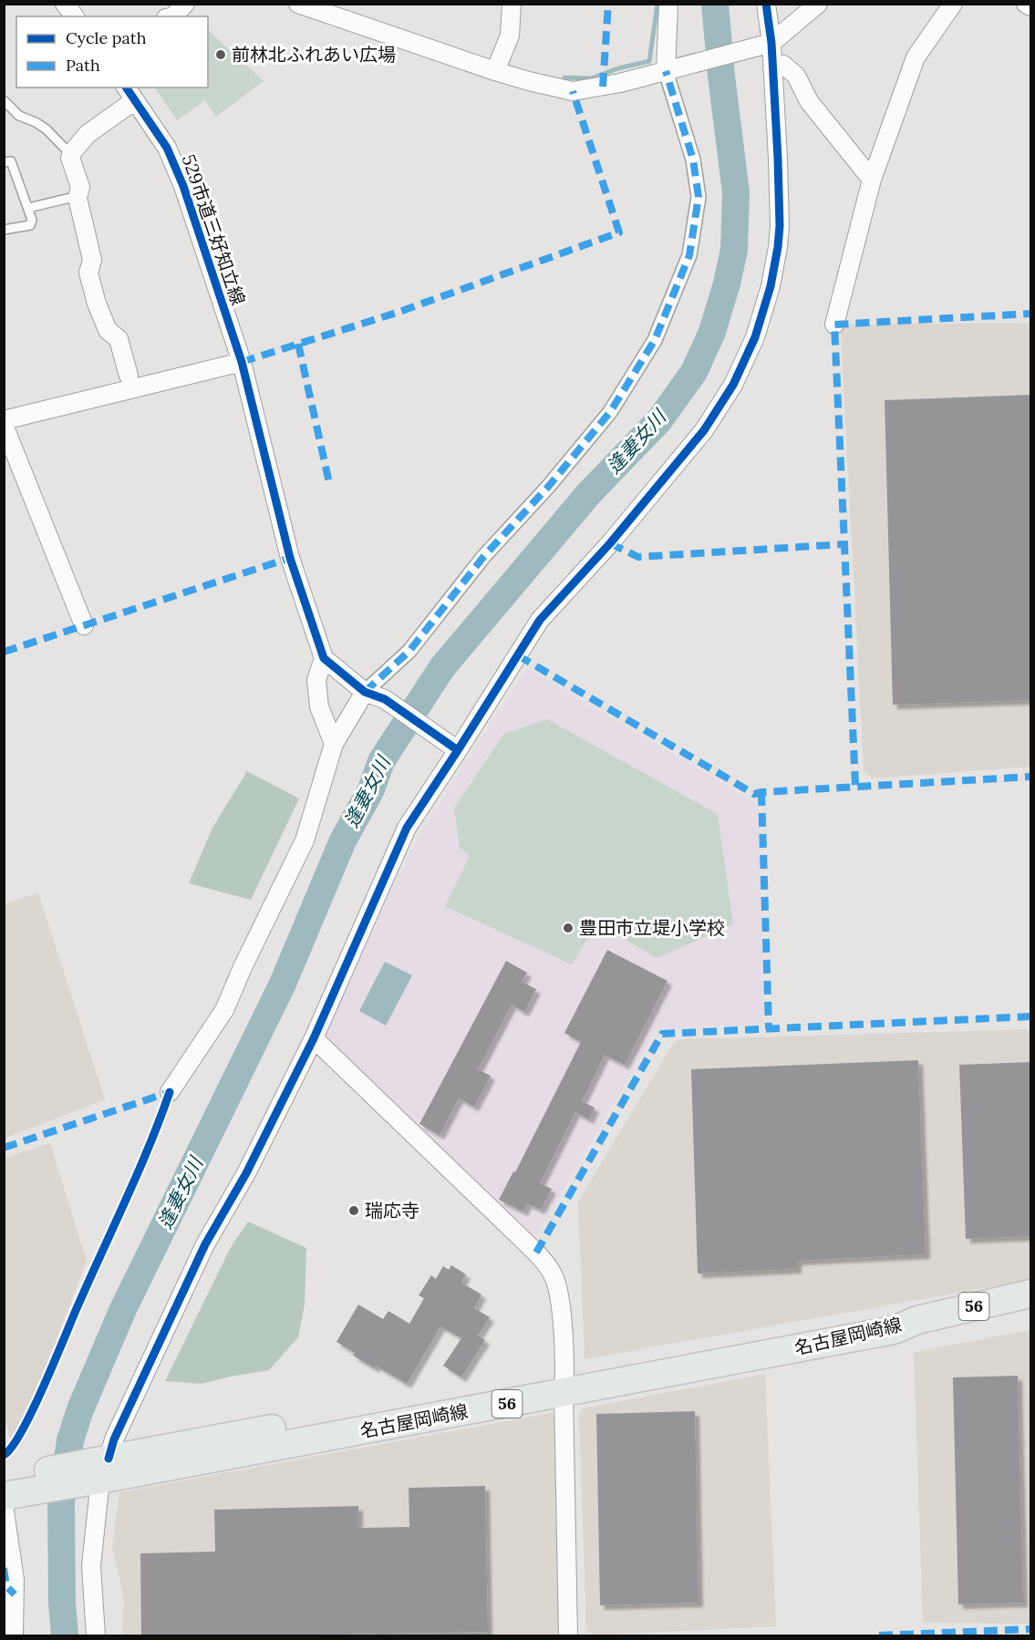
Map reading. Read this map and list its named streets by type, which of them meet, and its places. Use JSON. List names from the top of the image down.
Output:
{
  "streets": {
    "main road": ["56", "名古屋岡崎線"],
    "street": ["529市道三好知立線"]
  },
  "water": ["逢妻女川"],
  "places": ["前林北ふれあい広場", "豊田市立堤小学校", "瑞応寺"],
  "legend": ["Cycle path", "Path"]
}
